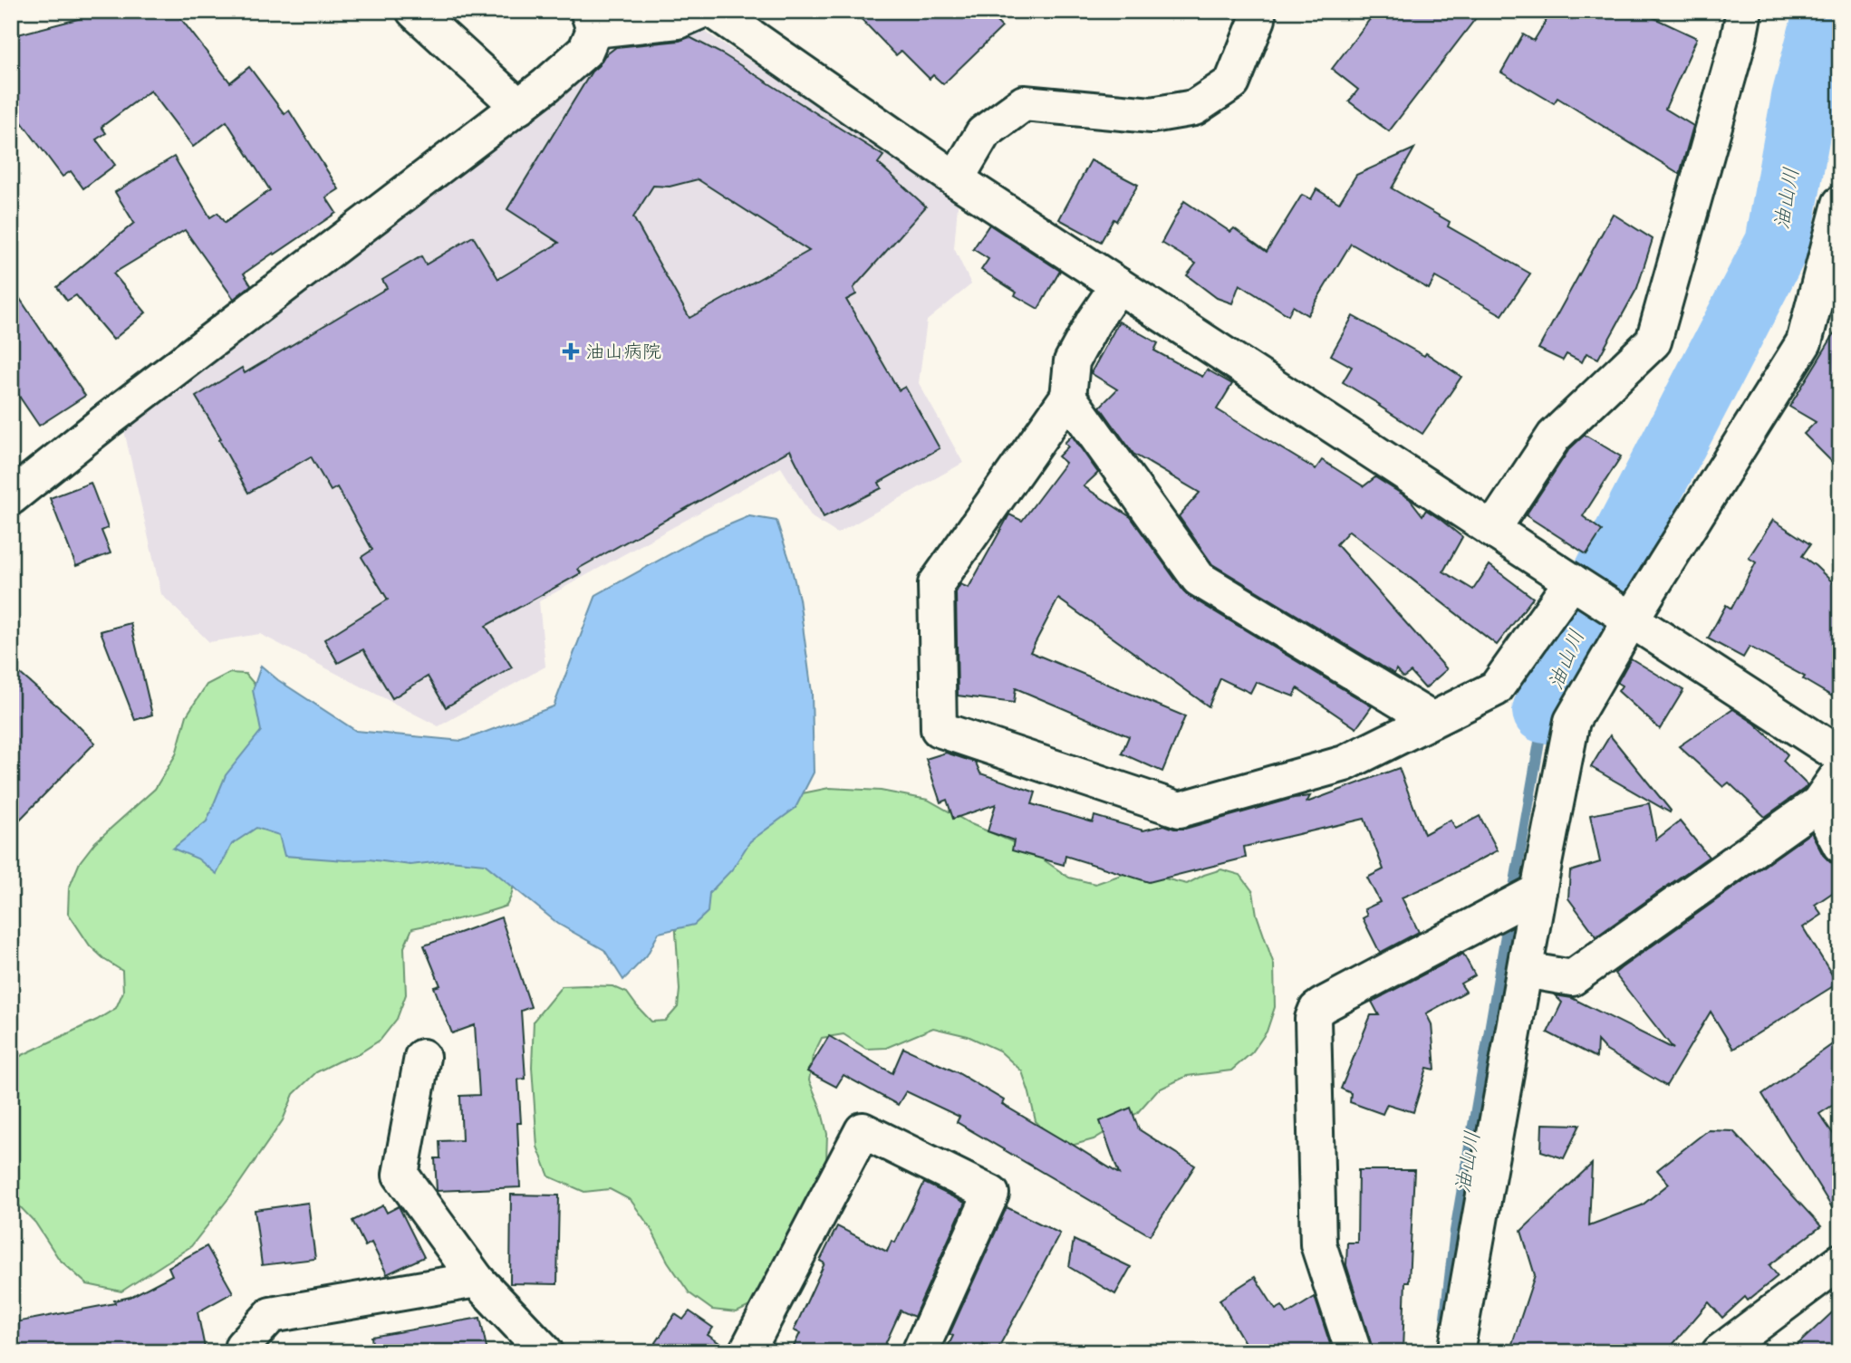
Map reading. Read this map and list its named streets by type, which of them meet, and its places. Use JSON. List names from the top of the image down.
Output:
{
  "water": ["油山川"],
  "places": {
    "health": ["油山病院"]
  }
}
